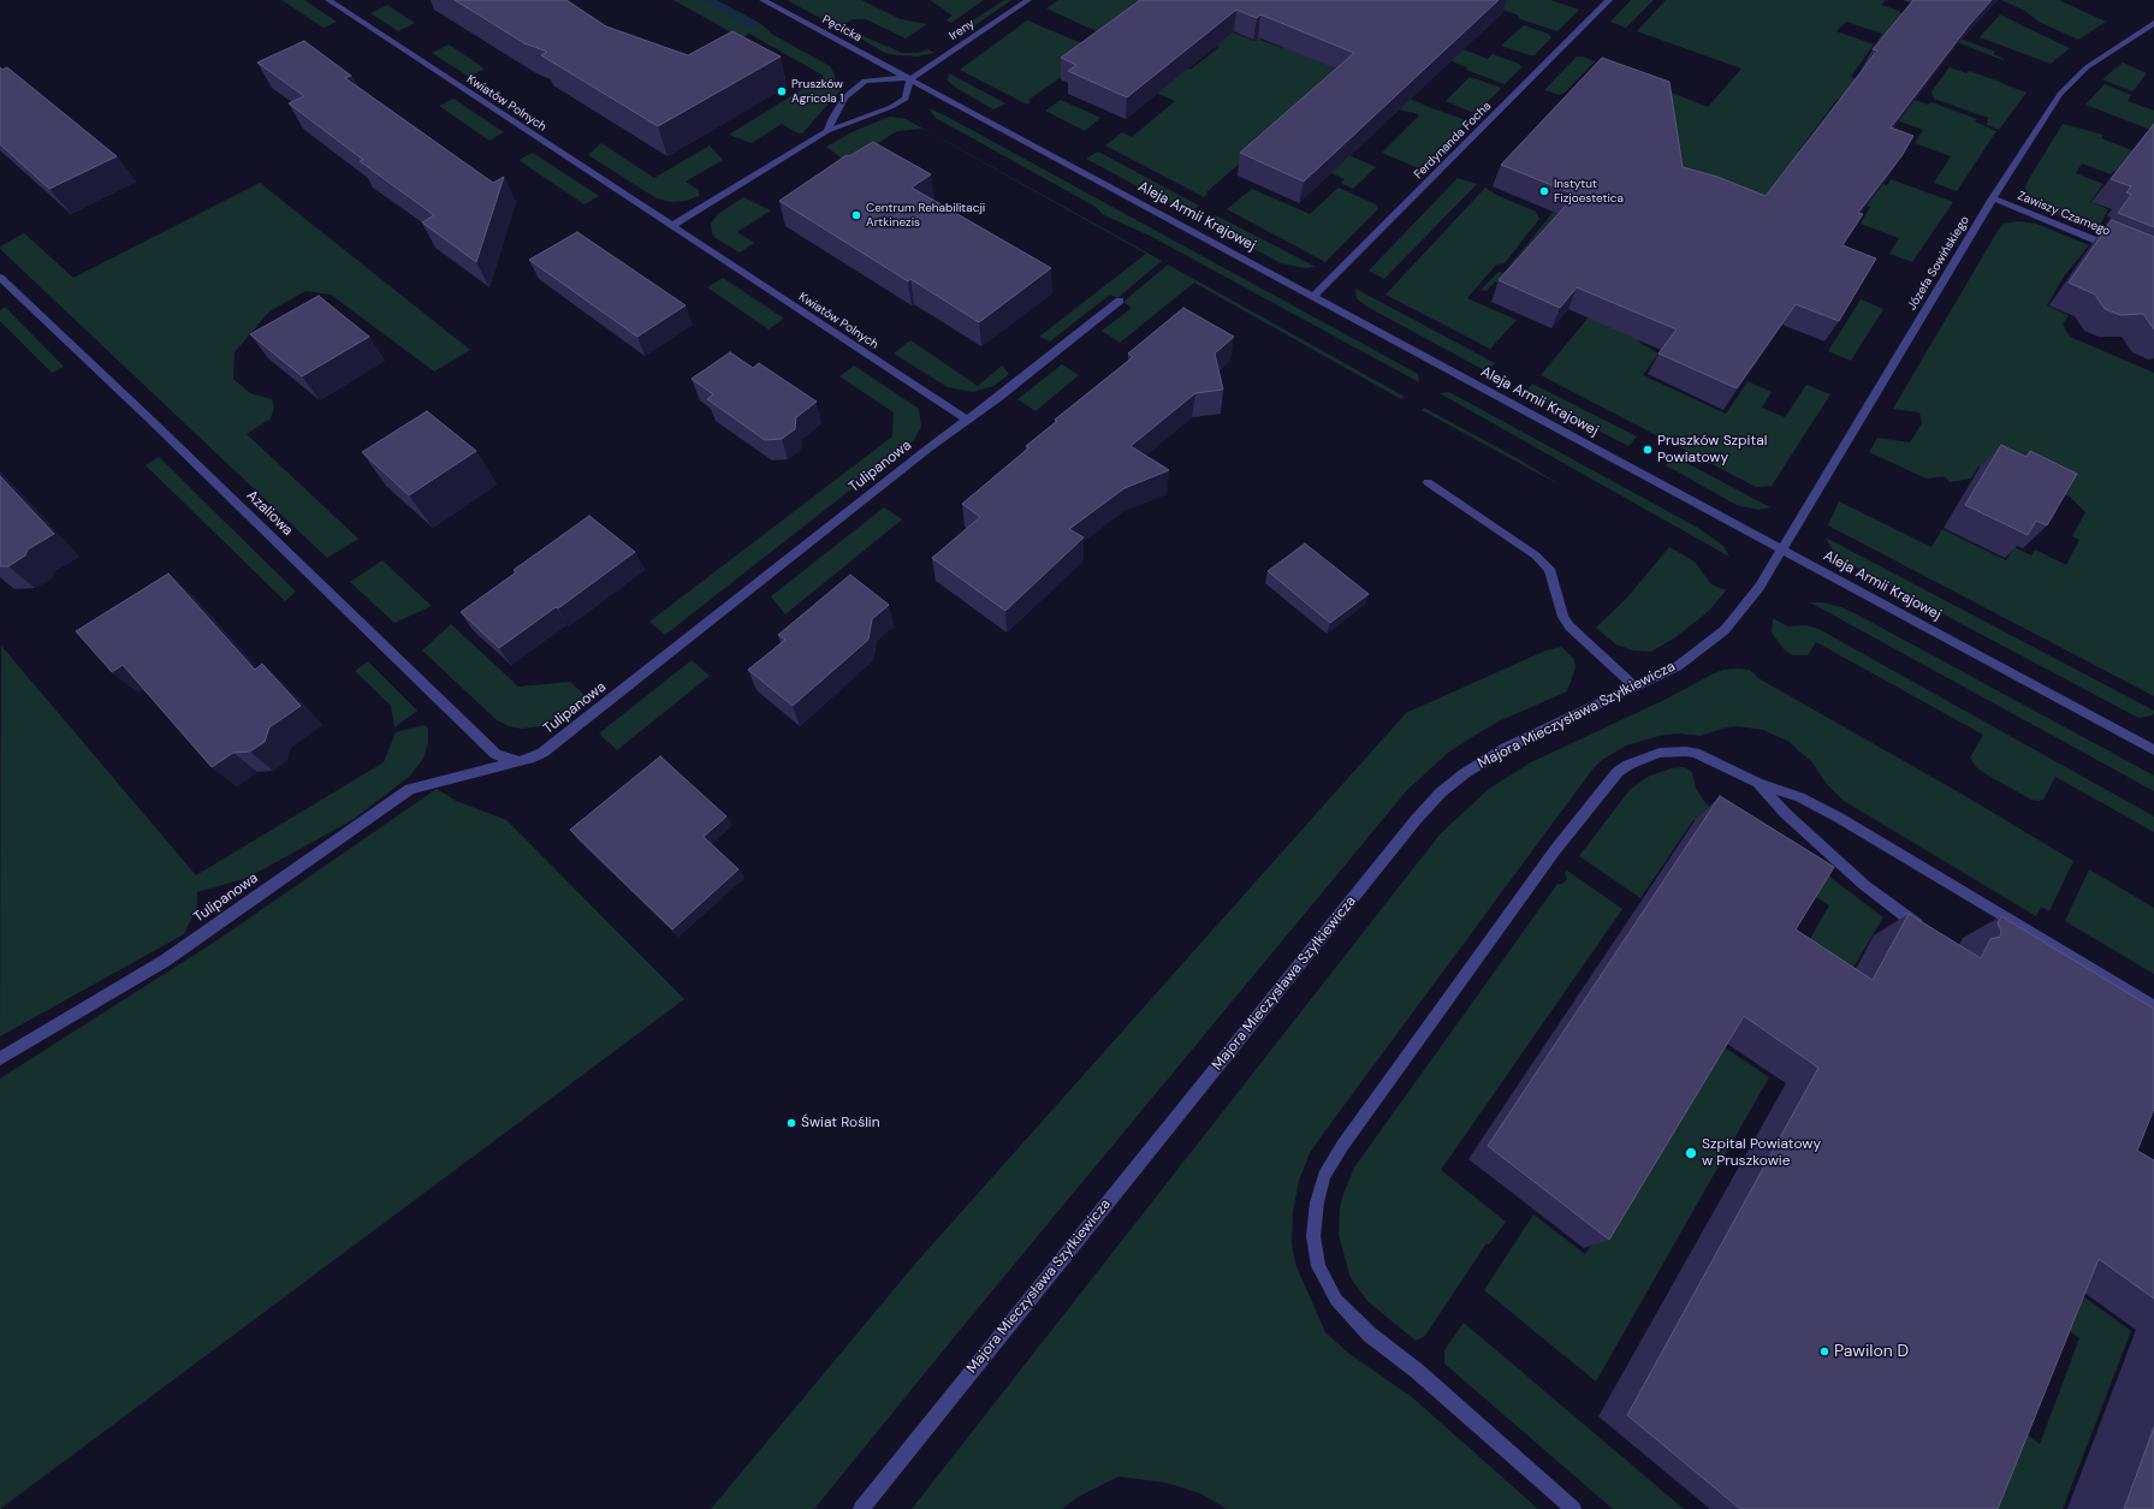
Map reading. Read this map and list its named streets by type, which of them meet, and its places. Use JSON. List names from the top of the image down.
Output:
{
  "streets": {
    "street": [
      "Pęcicka",
      "Ireny",
      "Kwiatów Polnych",
      "Ferdynanda Focha",
      "Zawiszy Czarnego",
      "Aleja Armii Krajowej",
      "Józefa Sowińskiego",
      "Tulipanowa",
      "Azaliowa",
      "Majora Mieczysława Szyłkiewicza"
    ]
  },
  "crossings": [
    ["Pęcicka", "Ireny"],
    ["Pęcicka", "Aleja Armii Krajowej"],
    ["Ireny", "Aleja Armii Krajowej"],
    ["Kwiatów Polnych", "Tulipanowa"],
    ["Ferdynanda Focha", "Aleja Armii Krajowej"],
    ["Zawiszy Czarnego", "Józefa Sowińskiego"],
    ["Aleja Armii Krajowej", "Józefa Sowińskiego"],
    ["Aleja Armii Krajowej", "Majora Mieczysława Szyłkiewicza"],
    ["Józefa Sowińskiego", "Majora Mieczysława Szyłkiewicza"],
    ["Tulipanowa", "Azaliowa"]
  ],
  "places": [
    "Pruszków Agricola 1",
    "Instytut Fizjoestetica",
    "Centrum Rehabilitacji Artkinezis",
    "Pruszków Szpital Powiatowy",
    "Świat Roślin",
    "Szpital Powiatowy w Pruszkowie",
    "Pawilon D"
  ]
}
